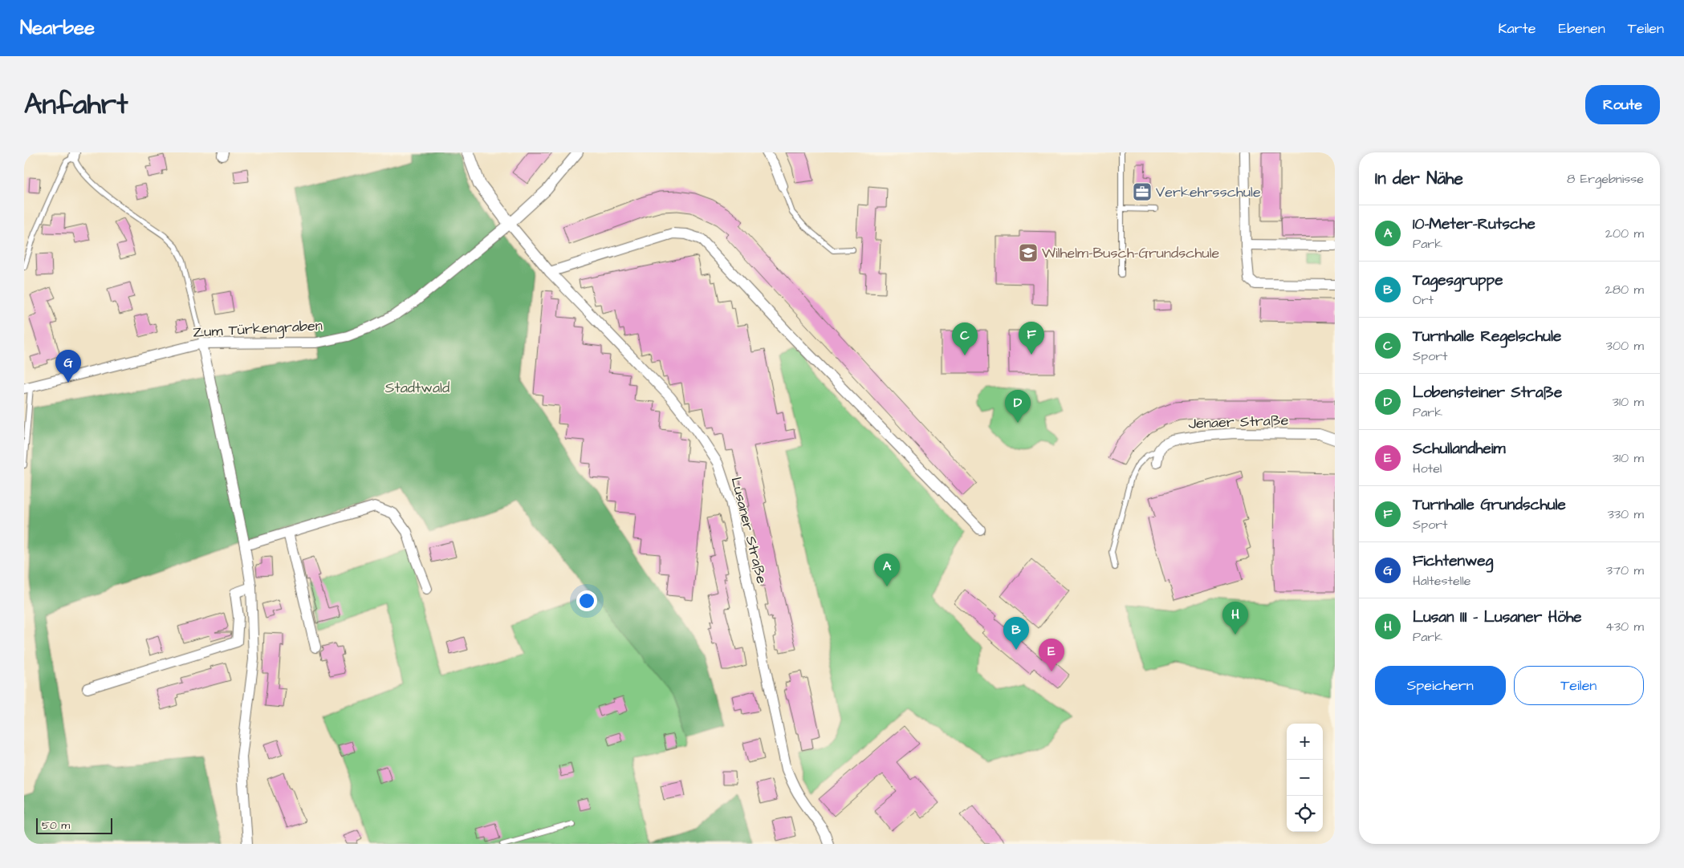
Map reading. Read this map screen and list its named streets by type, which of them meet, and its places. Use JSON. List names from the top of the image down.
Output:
{
  "streets": {
    "street": ["Zum Türkengraben", "Jenaer Straße", "Lusaner Straße"]
  },
  "crossings": [
    ["Zum Türkengraben", "Lusaner Straße"]
  ],
  "parks": ["Stadtwald"],
  "places": {
    "office": ["Verkehrsschule"],
    "school or university": ["Wilhelm-Busch-Grundschule"]
  },
  "scale_bar": "50 m",
  "page": {
    "header": "Nearbee",
    "nav": ["Karte", "Ebenen", "Teilen"],
    "title": "Anfahrt",
    "buttons": [
      "Route",
      ["Speichern", "Teilen"]
    ],
    "heading": ["In der Nähe", "8 Ergebnisse"],
    "list": [
      {
        "mark": "A",
        "name": "10-Meter-Rutsche",
        "note": "Park",
        "value": "200 m"
      },
      {
        "mark": "B",
        "name": "Tagesgruppe",
        "note": "Ort",
        "value": "280 m"
      },
      {
        "mark": "C",
        "name": "Turnhalle Regelschule",
        "note": "Sport",
        "value": "300 m"
      },
      {
        "mark": "D",
        "name": "Lobensteiner Straße",
        "note": "Park",
        "value": "310 m"
      },
      {
        "mark": "E",
        "name": "Schullandheim",
        "note": "Hotel",
        "value": "310 m"
      },
      {
        "mark": "F",
        "name": "Turnhalle Grundschule",
        "note": "Sport",
        "value": "330 m"
      },
      {
        "mark": "G",
        "name": "Fichtenweg",
        "note": "Haltestelle",
        "value": "370 m"
      },
      {
        "mark": "H",
        "name": "Lusan III - Lusaner Höhe",
        "note": "Park",
        "value": "430 m"
      }
    ],
    "pins": [
      "F",
      "C",
      "G",
      "D",
      "A",
      "H",
      "B",
      "E"
    ],
    "map_buttons": ["+", "−"],
    "scale": "50 m"
  }
}
